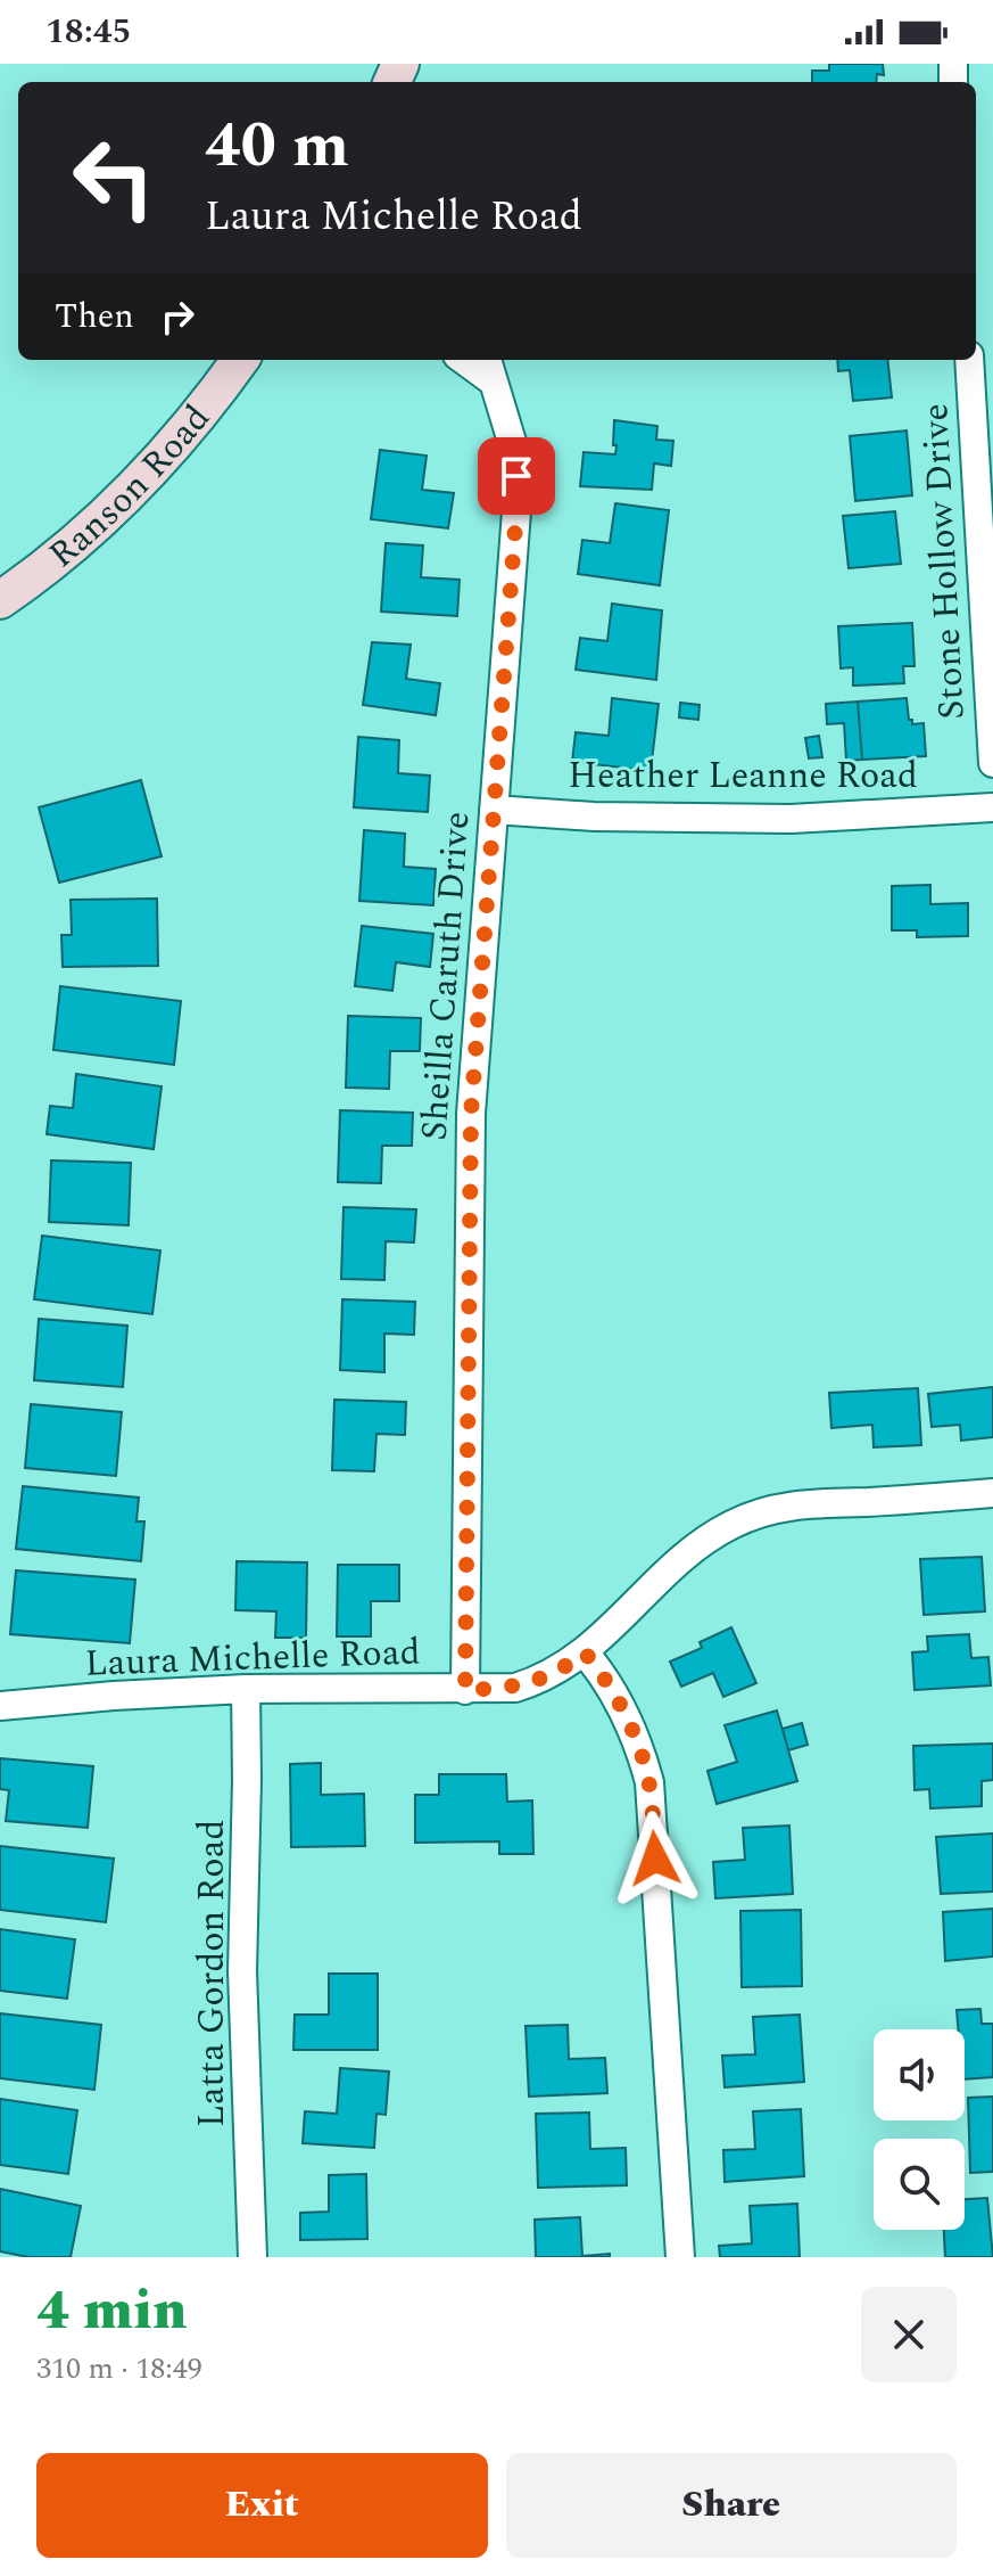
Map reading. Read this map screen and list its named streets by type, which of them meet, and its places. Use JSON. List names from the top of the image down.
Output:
{
  "streets": {
    "street": [
      "Ranson Road",
      "Stone Hollow Drive",
      "Heather Leanne Road",
      "Sheilla Caruth Drive",
      "Laura Michelle Road",
      "Latta Gordon Road"
    ]
  },
  "crossings": [
    ["Heather Leanne Road", "Sheilla Caruth Drive"],
    ["Sheilla Caruth Drive", "Laura Michelle Road"],
    ["Laura Michelle Road", "Latta Gordon Road"]
  ],
  "page": {
    "status": "18:45",
    "turn": ["40 m", "Laura Michelle Road"],
    "then": "Then",
    "heading": ["4 min", "310 m · 18:49"],
    "buttons": ["Exit", "Share"]
  }
}
